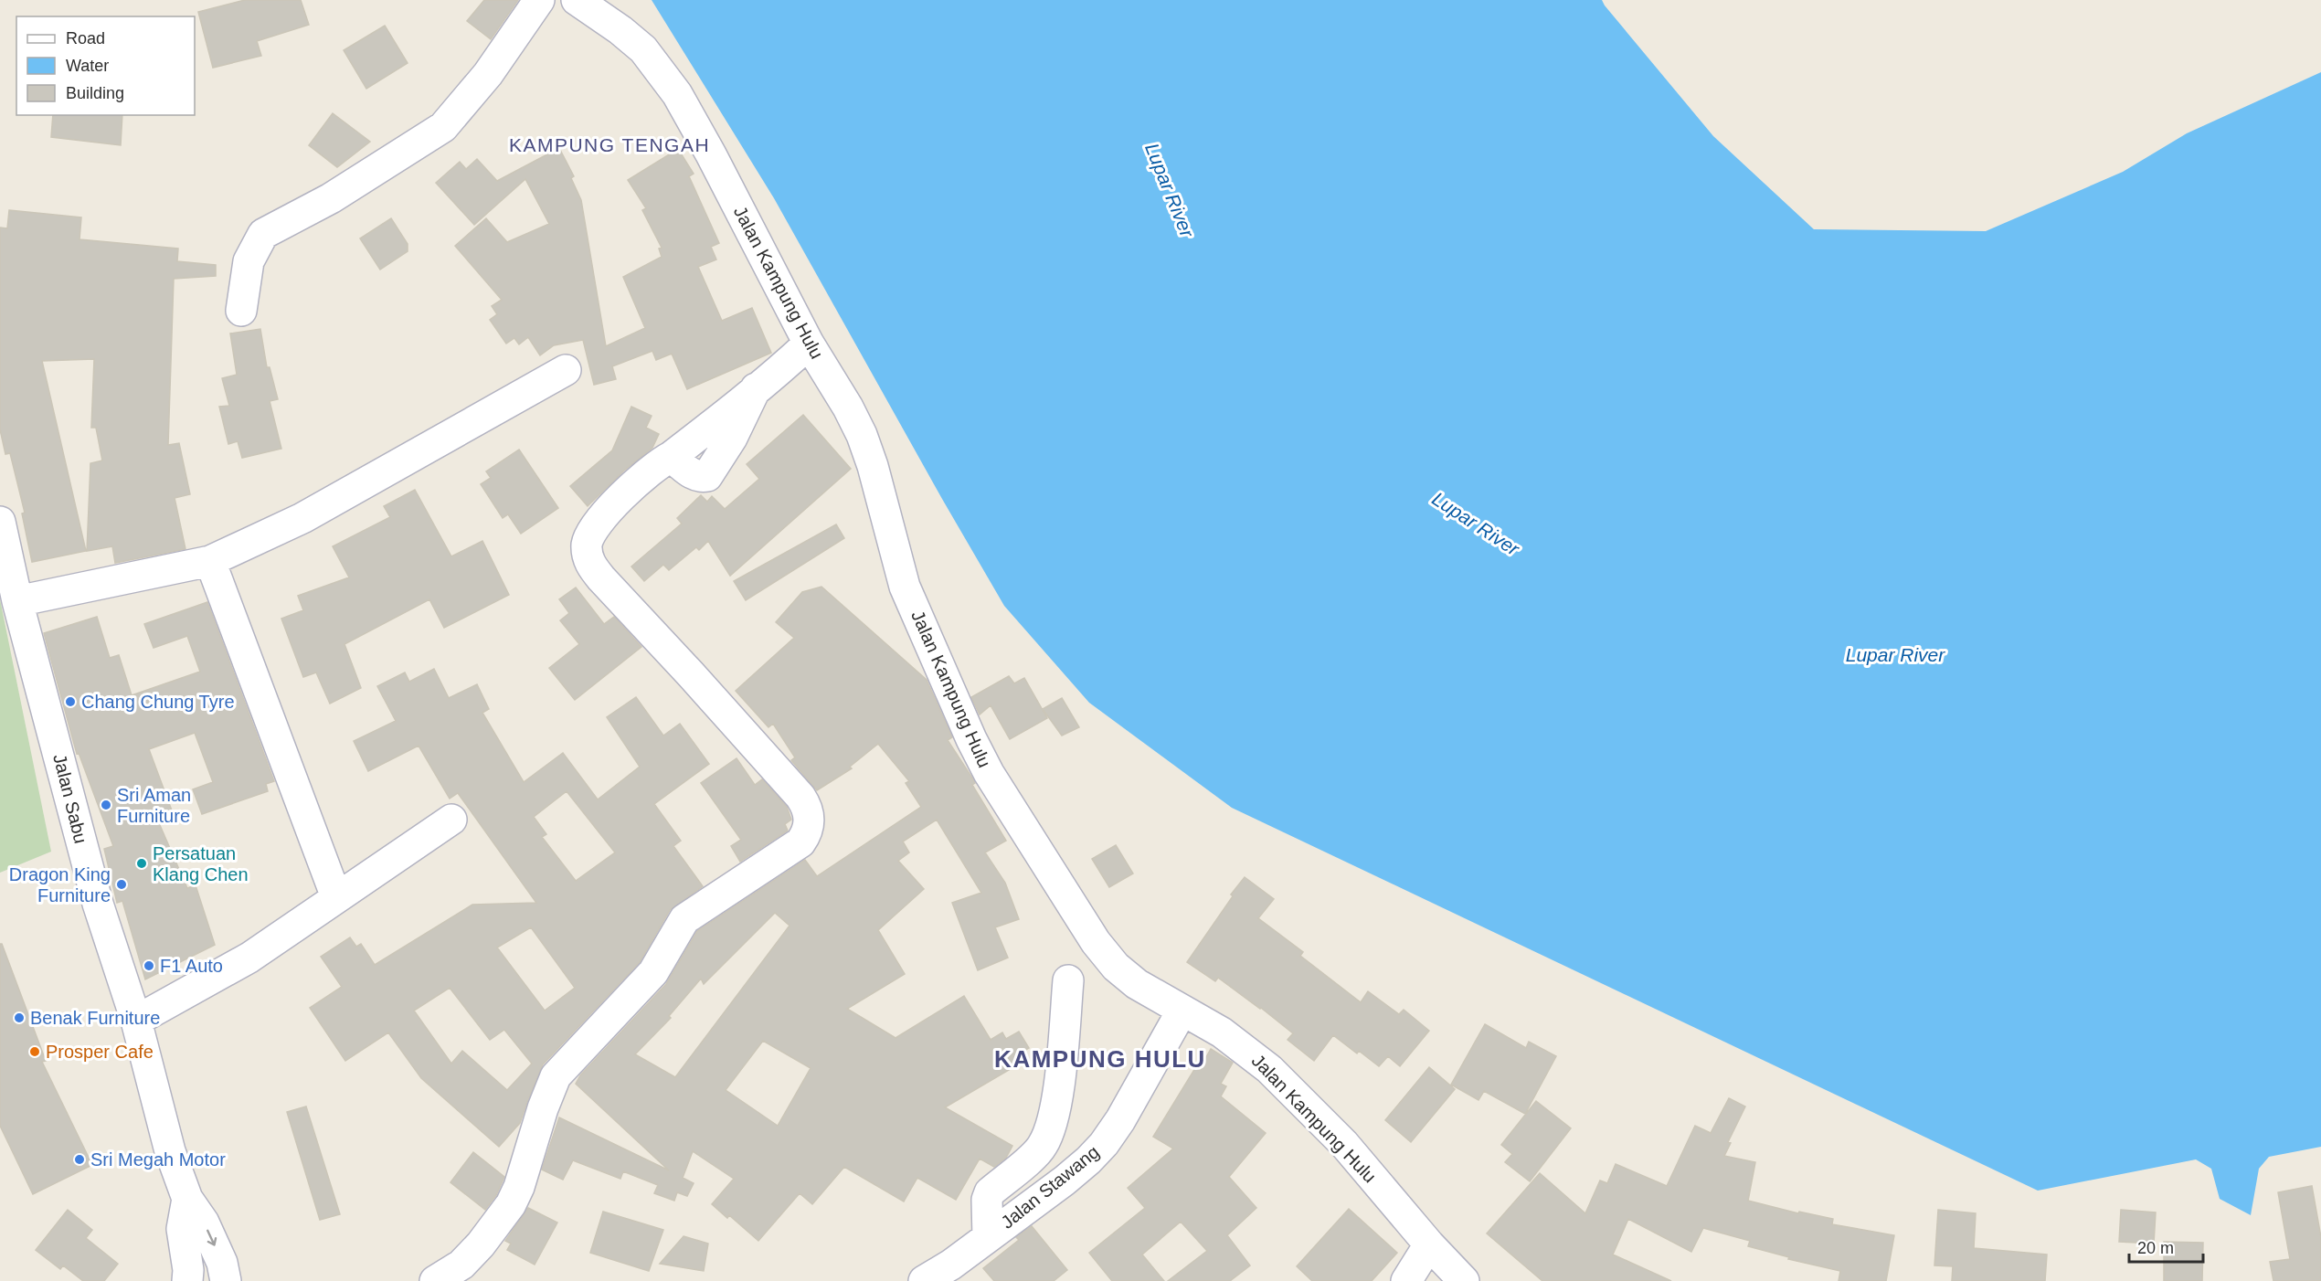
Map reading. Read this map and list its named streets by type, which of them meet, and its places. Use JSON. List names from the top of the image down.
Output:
{
  "streets": {
    "street": ["Jalan Kampung Hulu", "Jalan Sabu", "Jalan Stawang"]
  },
  "crossings": [
    ["Jalan Kampung Hulu", "Jalan Stawang"]
  ],
  "districts": ["KAMPUNG TENGAH", "KAMPUNG HULU"],
  "water": ["Lupar River"],
  "places": [
    "Chang Chung Tyre",
    "Sri Aman Furniture",
    "Persatuan Klang Chen",
    "Dragon King Furniture",
    "F1 Auto",
    "Benak Furniture",
    "Prosper Cafe",
    "Sri Megah Motor"
  ],
  "legend": ["Road", "Water", "Building"],
  "scale_bar": "20 m"
}
